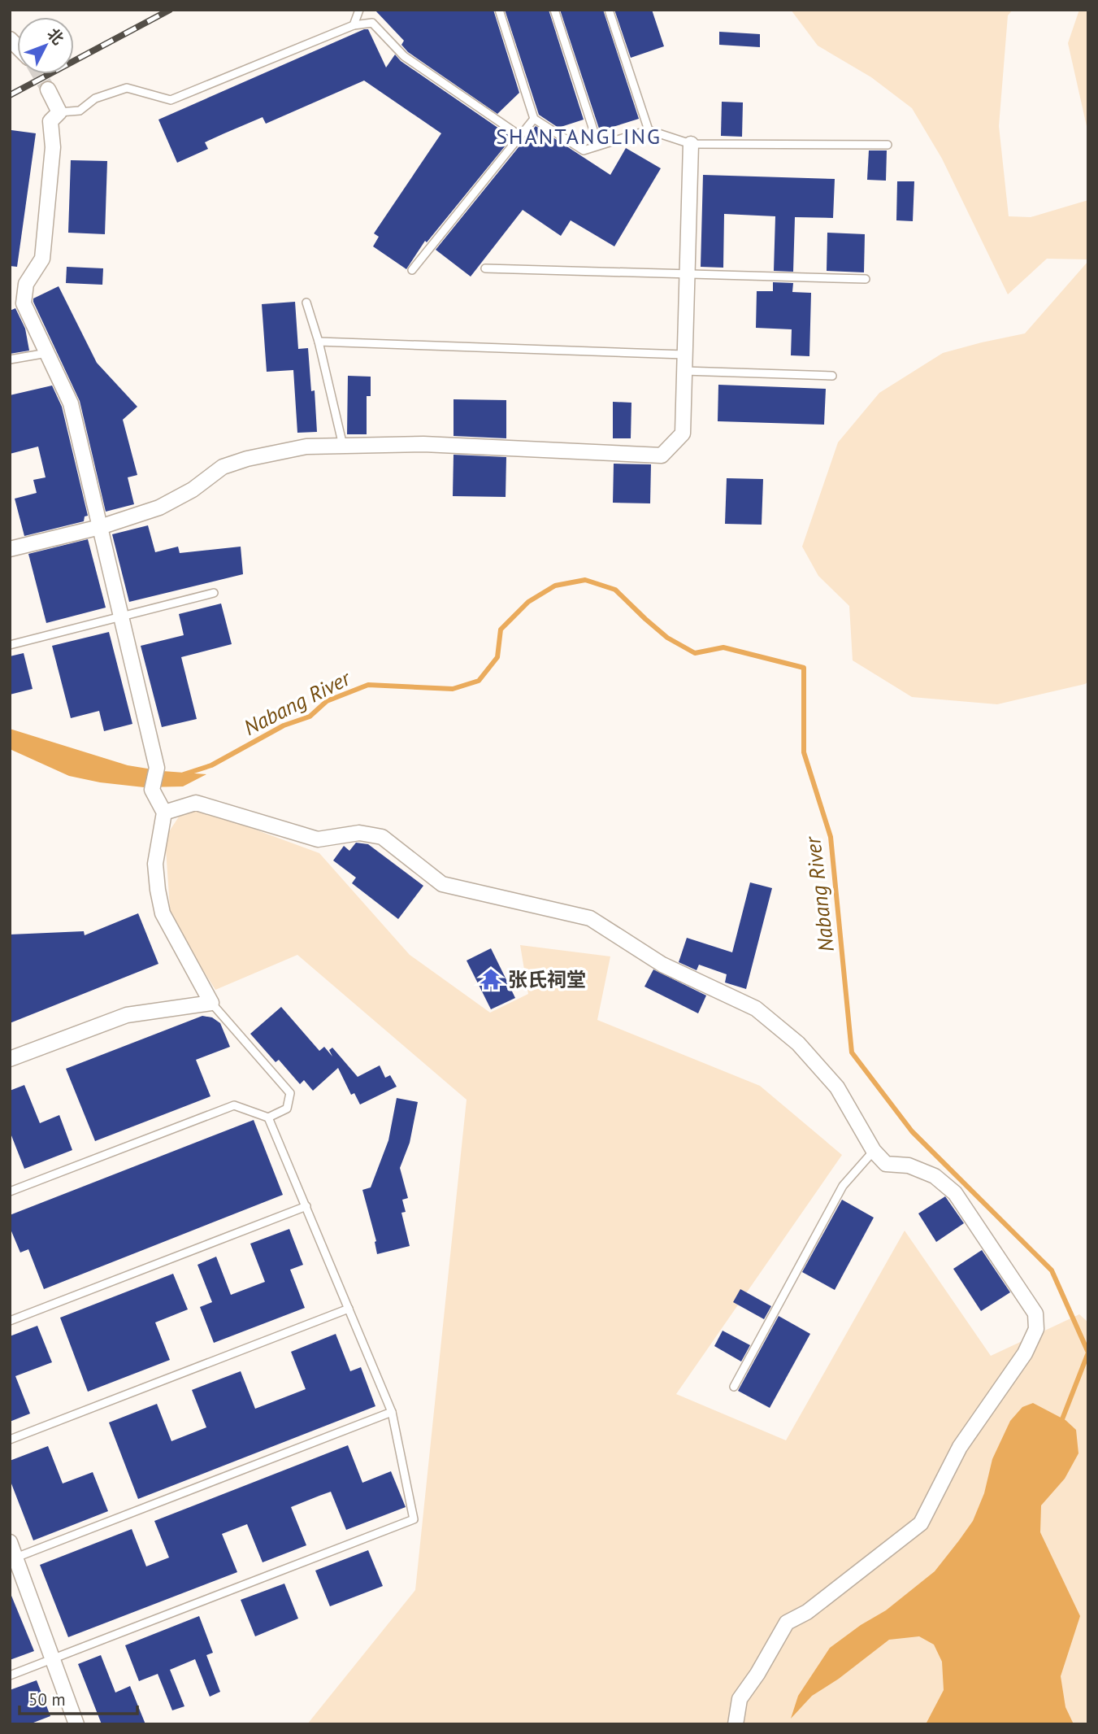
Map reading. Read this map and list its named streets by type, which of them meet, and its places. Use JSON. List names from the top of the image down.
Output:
{
  "districts": ["SHANTANGLING"],
  "water": ["Nabang River"],
  "places": {
    "temple": ["张氏祠堂"]
  },
  "scale_bar": "50 m",
  "north": "top right"
}
